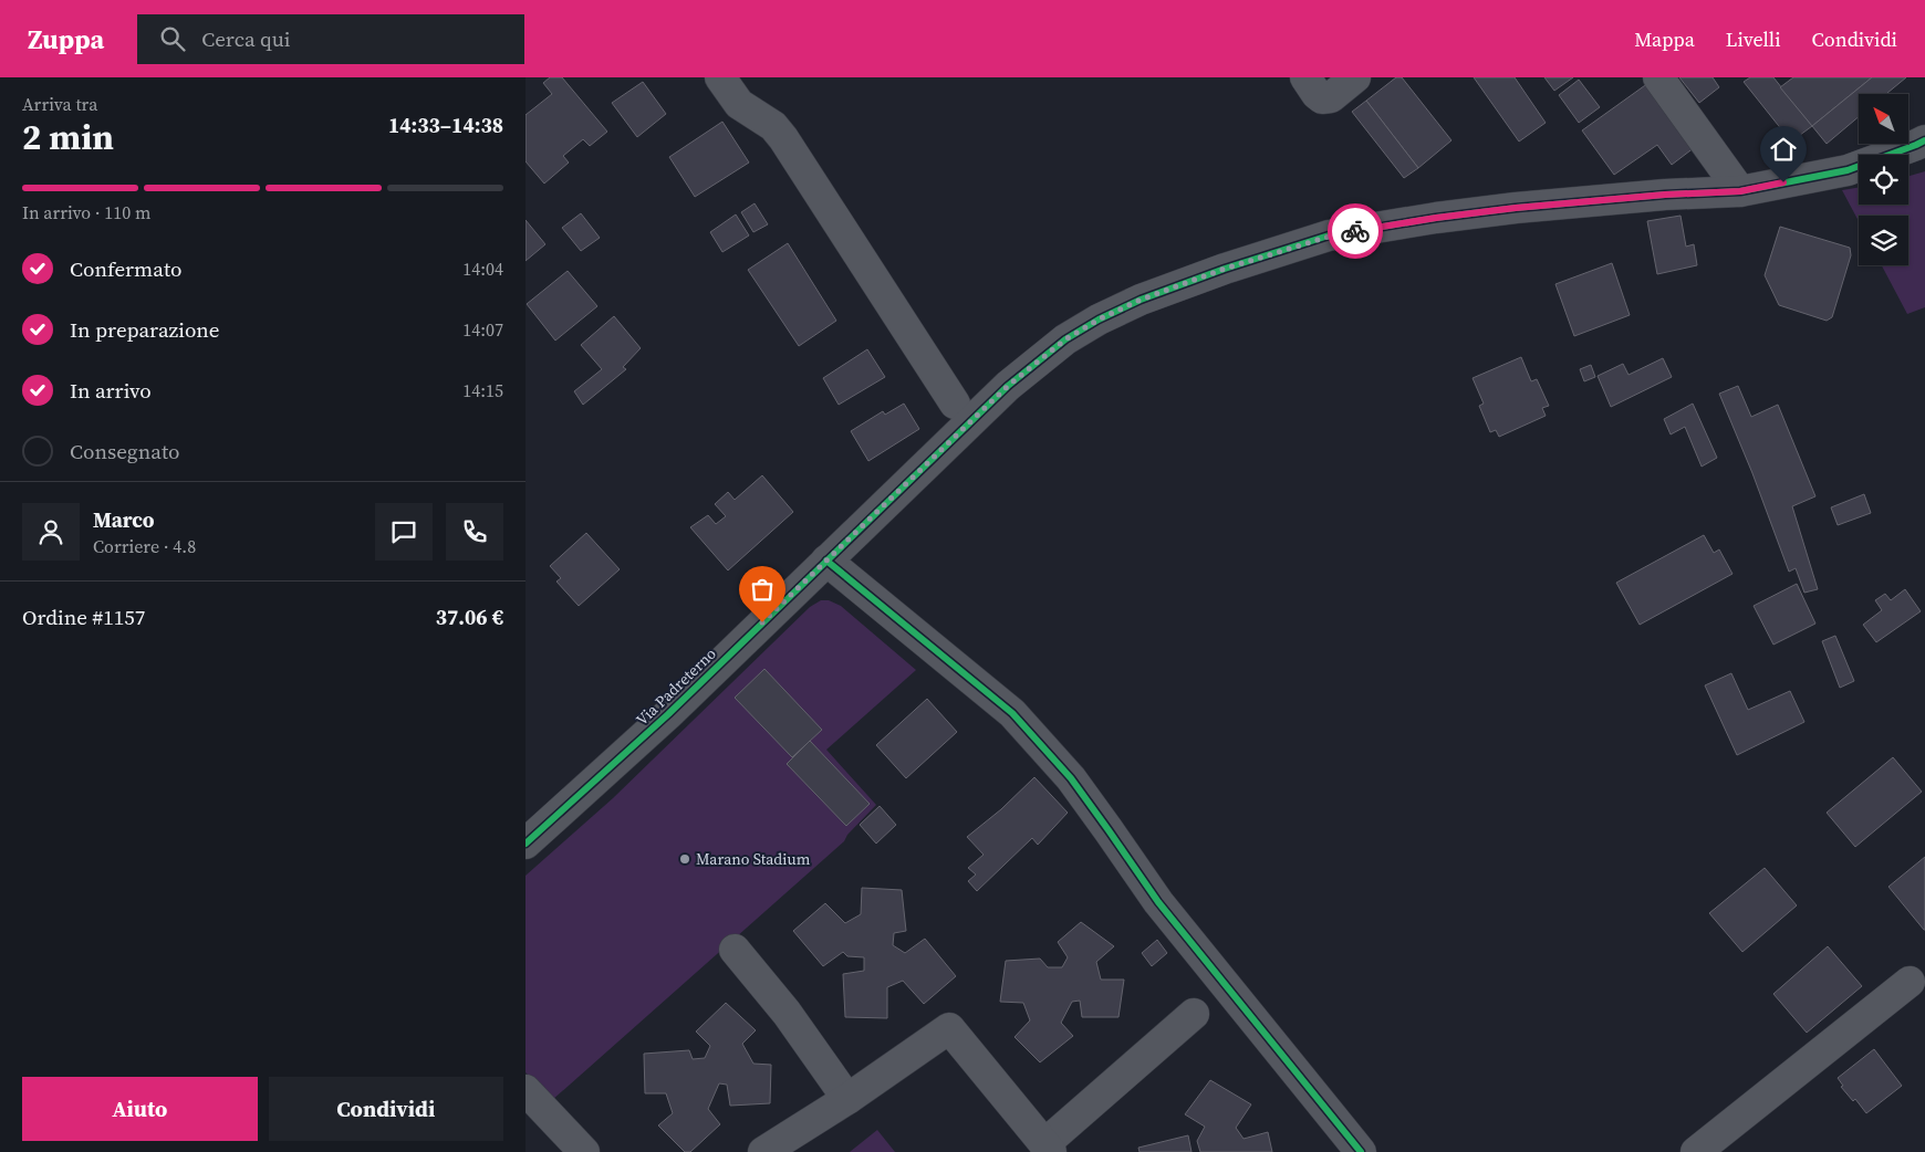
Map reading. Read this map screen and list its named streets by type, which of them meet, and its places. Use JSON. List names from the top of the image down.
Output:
{
  "streets": {
    "street": ["Via Padreterno"]
  },
  "places": ["Marano Stadium"],
  "north": "top left",
  "page": {
    "header": "Zuppa",
    "search": "Cerca qui",
    "nav": ["Mappa", "Livelli", "Condividi"],
    "heading": ["2 min", "Arriva tra", "14:33–14:38"],
    "panel": [
      "Marco",
      "Corriere · 4.8",
      "Ordine #1157",
      "37.06 €"
    ],
    "bar": "In arrivo · 110 m",
    "list": [
      ["Confermato", "14:04"],
      ["In preparazione", "14:07"],
      ["In arrivo", "14:15"],
      "Consegnato"
    ],
    "buttons": ["Aiuto", "Condividi"]
  }
}
